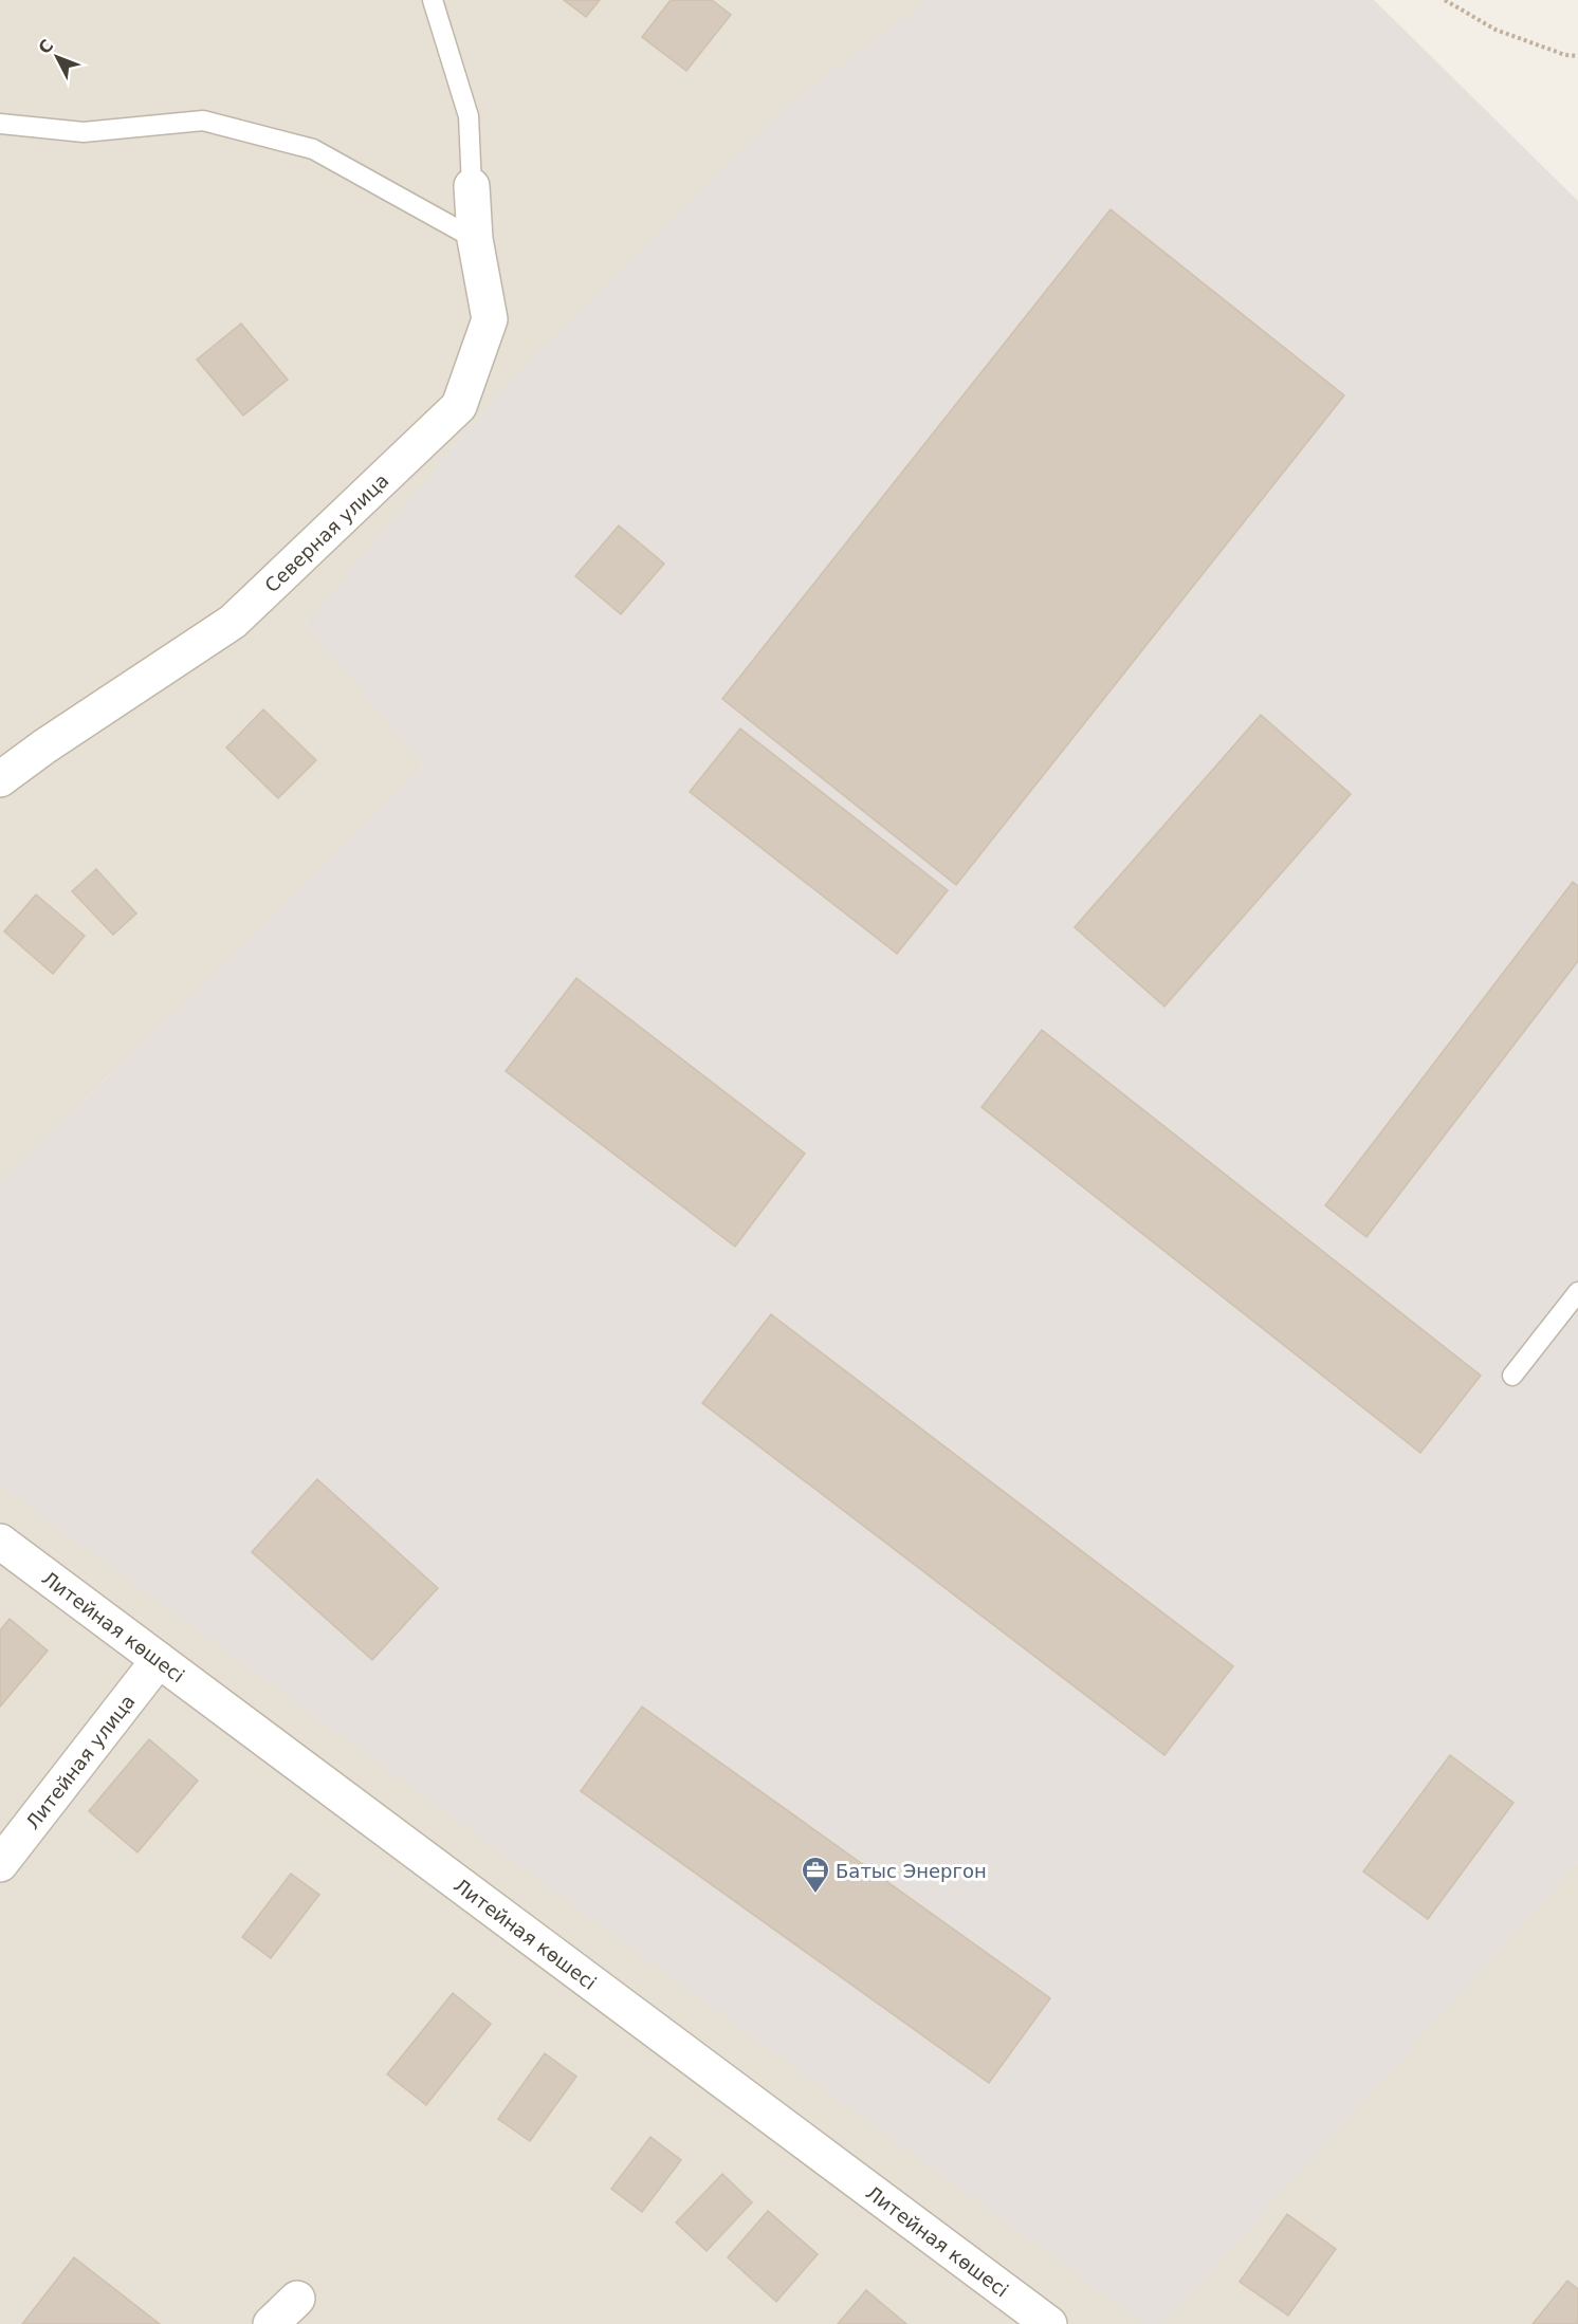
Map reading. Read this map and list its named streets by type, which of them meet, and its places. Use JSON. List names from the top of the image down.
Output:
{
  "streets": {
    "street": ["Северная улица", "Литейная көшесі", "Литейная улица"]
  },
  "crossings": [
    ["Литейная көшесі", "Литейная улица"]
  ],
  "places": {
    "office": ["Батыс Энергон"]
  },
  "north": "top left"
}
